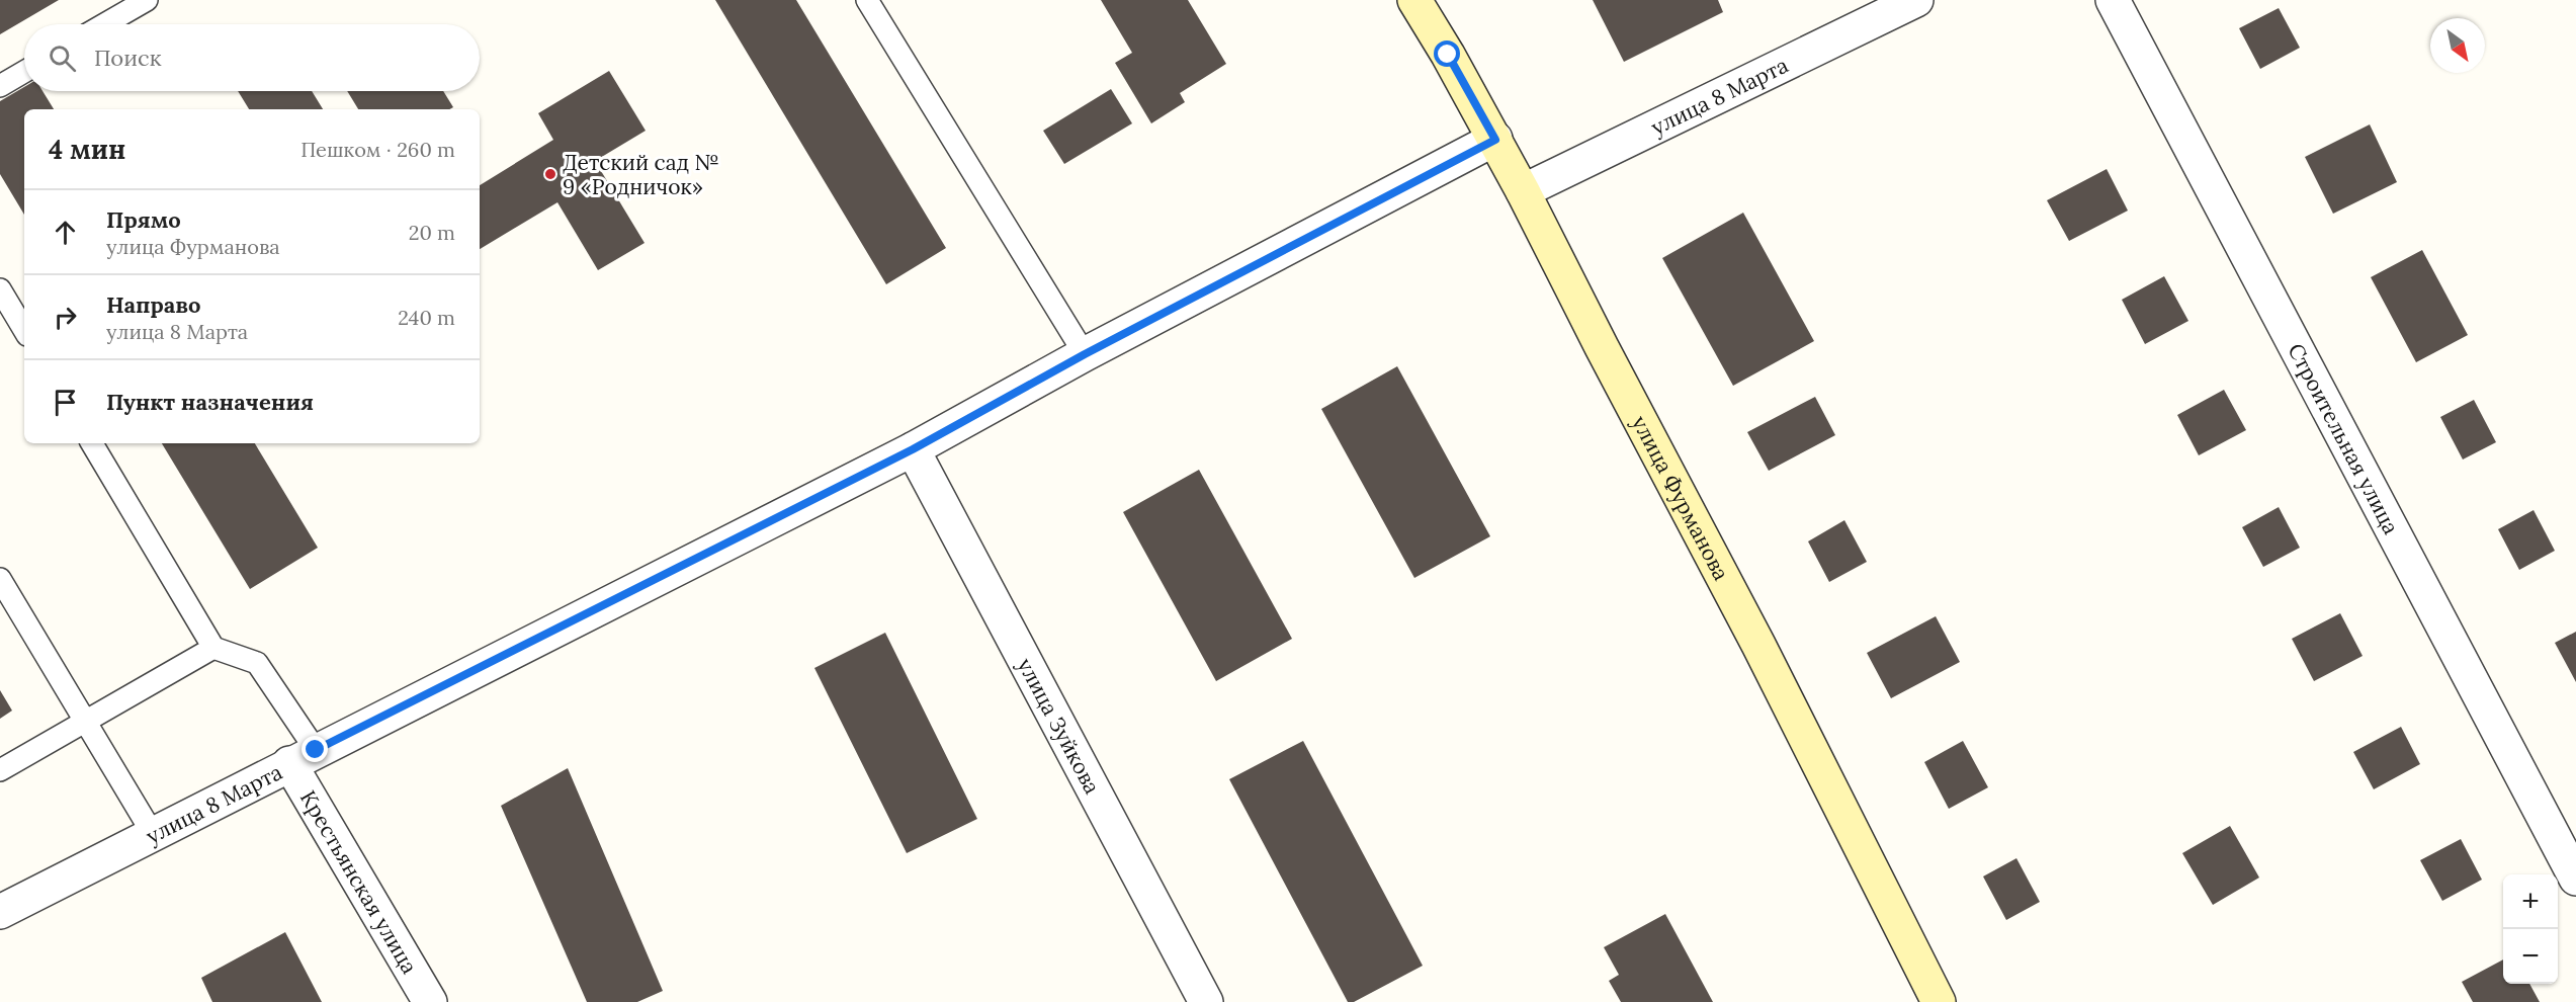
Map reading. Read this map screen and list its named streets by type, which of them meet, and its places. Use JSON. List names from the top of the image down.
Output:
{
  "streets": {
    "main road": ["улица Фурманова"],
    "street": [
      "улица 8 Марта",
      "Строительная улица",
      "улица Зуйкова",
      "Крестьянская улица"
    ]
  },
  "crossings": [
    ["улица 8 Марта", "улица Фурманова"],
    ["улица 8 Марта", "улица Зуйкова"],
    ["улица 8 Марта", "Крестьянская улица"]
  ],
  "places": ["Детский сад № 9 «Родничок»"],
  "north": "bottom right",
  "page": {
    "search": "Поиск",
    "heading": ["4 мин", "Пешком · 260 m"],
    "list": [
      ["Прямо", "улица Фурманова", "20 m"],
      ["Направо", "улица 8 Марта", "240 m"],
      "Пункт назначения"
    ],
    "map_buttons": ["+", "−"]
  }
}
